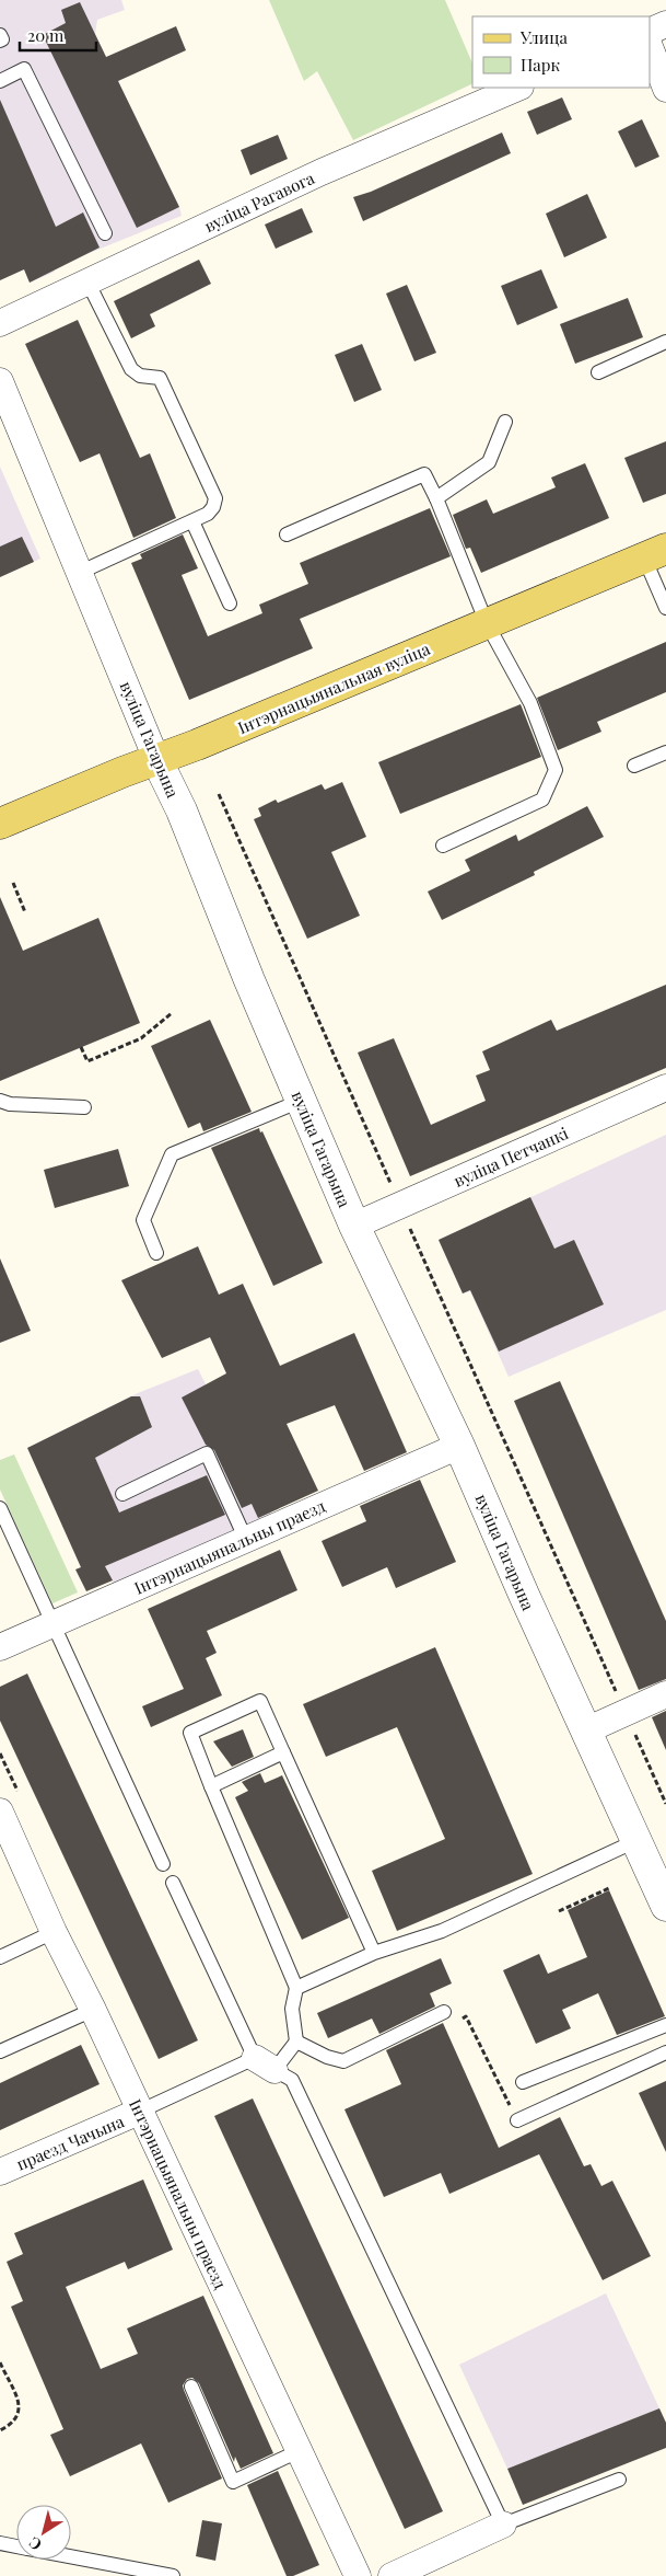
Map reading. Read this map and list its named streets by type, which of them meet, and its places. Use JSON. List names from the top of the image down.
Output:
{
  "streets": {
    "main road": ["Інтэрнацыянальная вуліца"],
    "street": [
      "вуліца Рагавога",
      "вуліца Гагарына",
      "вуліца Петчанкі",
      "Інтэрнацыянальны праезд",
      "праезд Чачына"
    ]
  },
  "crossings": [
    ["Інтэрнацыянальная вуліца", "вуліца Гагарына"],
    ["вуліца Гагарына", "вуліца Петчанкі"],
    ["вуліца Гагарына", "Інтэрнацыянальны праезд"],
    ["Інтэрнацыянальны праезд", "праезд Чачына"]
  ],
  "legend": ["Улица", "Парк"],
  "scale_bar": "20 m",
  "north": "bottom left"
}
